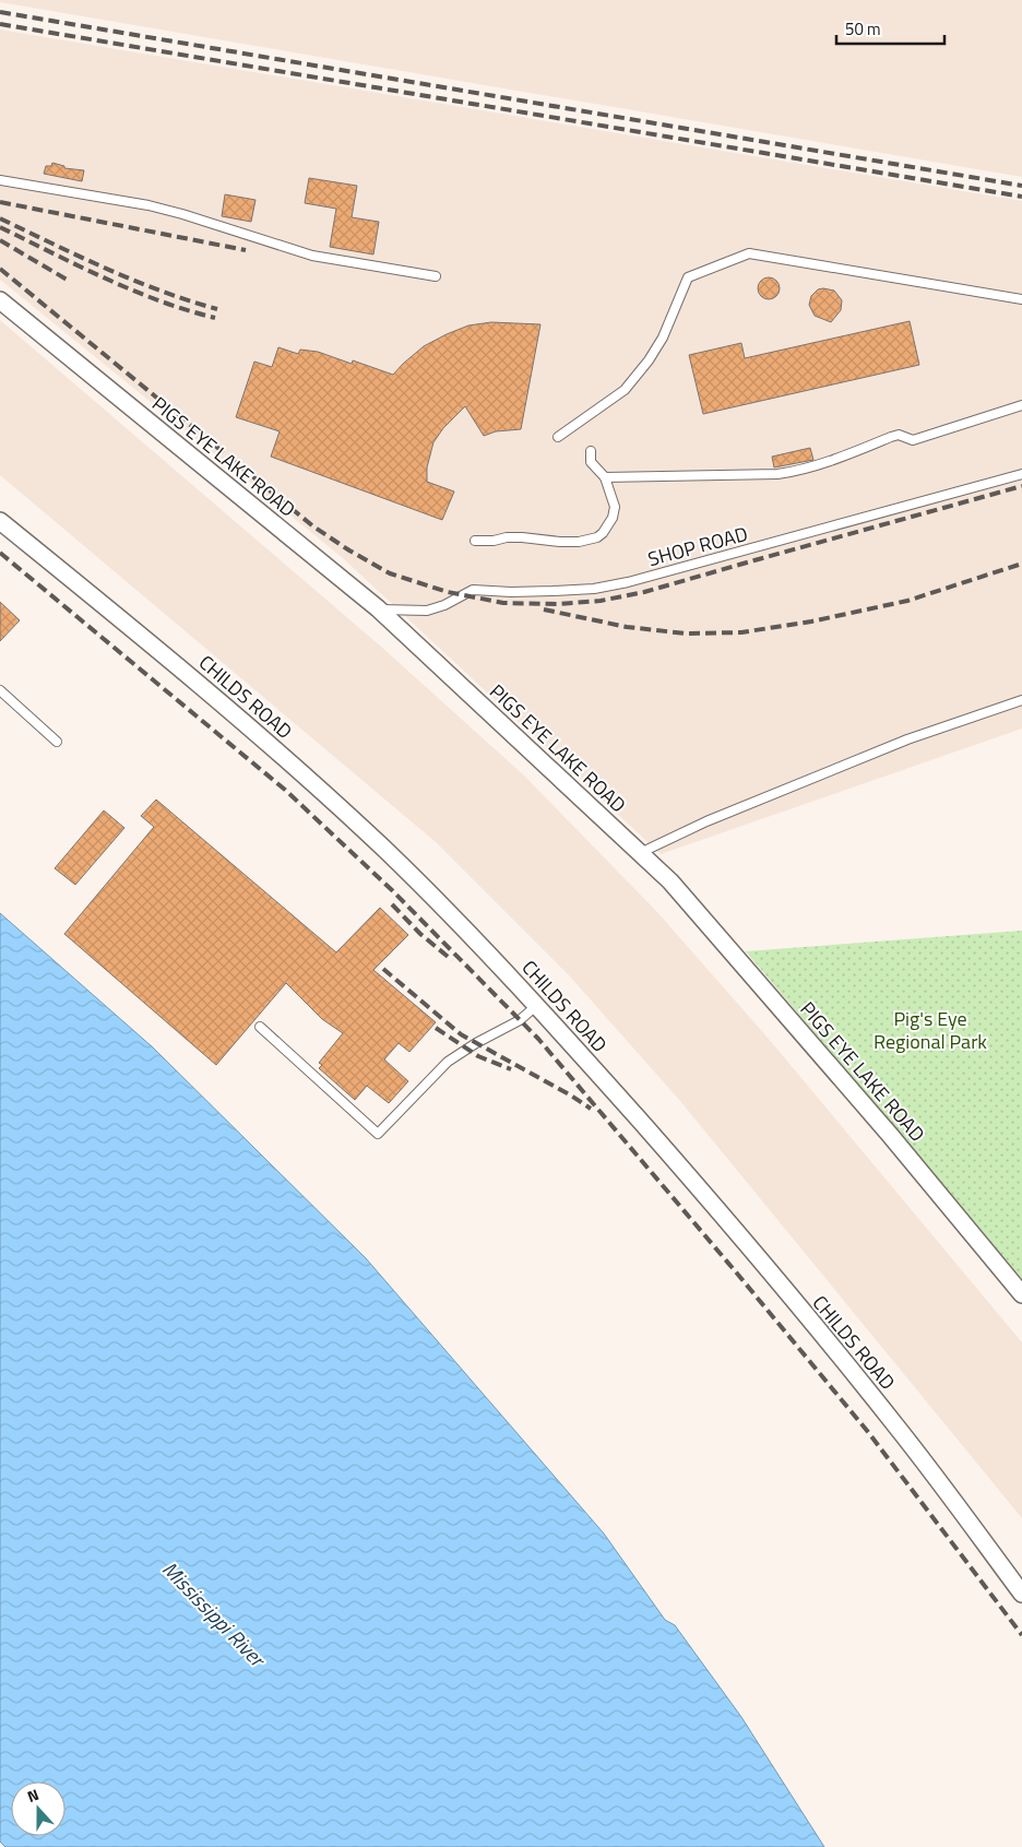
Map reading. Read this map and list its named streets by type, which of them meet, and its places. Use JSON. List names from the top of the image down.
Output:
{
  "streets": {
    "street": ["PIGS EYE LAKE ROAD", "CHILDS ROAD"],
    "lane": ["SHOP ROAD"]
  },
  "crossings": [
    ["PIGS EYE LAKE ROAD", "SHOP ROAD"]
  ],
  "water": ["Mississippi River"],
  "parks": ["Pig's Eye Regional Park"],
  "scale_bar": "50 m",
  "north": "top"
}
